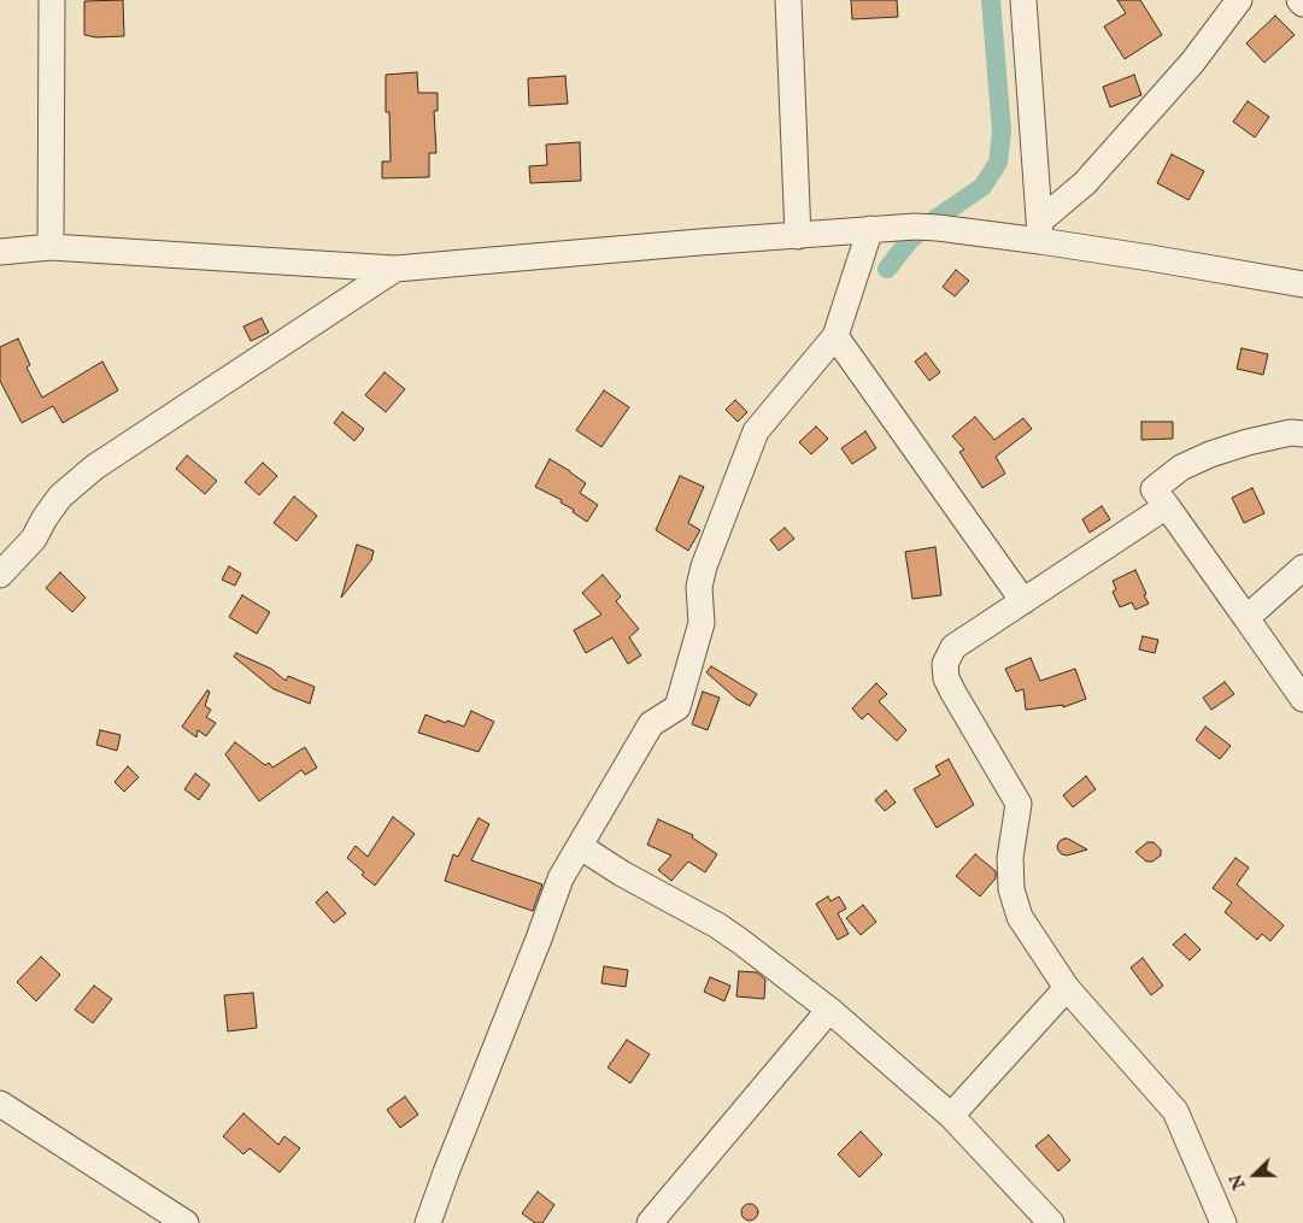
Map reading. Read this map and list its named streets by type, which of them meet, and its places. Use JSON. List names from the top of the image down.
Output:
{
  "north": "left"
}
